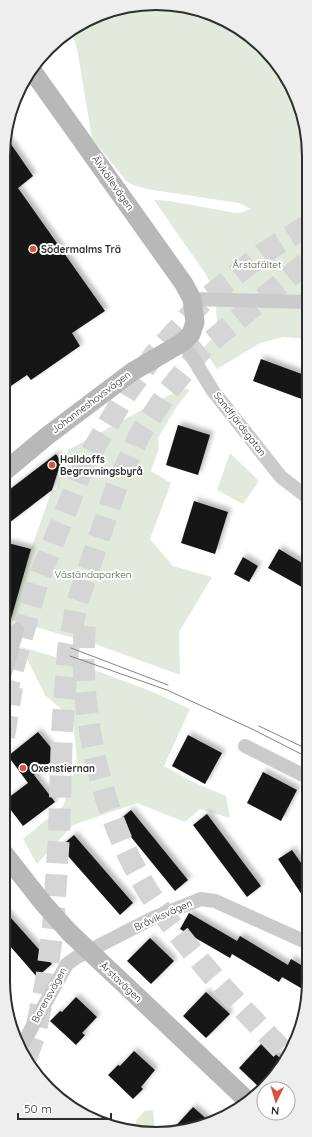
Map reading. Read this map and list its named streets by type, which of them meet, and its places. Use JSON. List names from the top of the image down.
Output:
{
  "streets": {
    "main road": ["Älvkällevägen", "Johanneshovsvägen", "Årstavägen"],
    "street": ["Sandfjärdsgatan", "Bråviksvägen", "Borensvägen"]
  },
  "crossings": [
    ["Älvkällevägen", "Johanneshovsvägen"],
    ["Älvkällevägen", "Sandfjärdsgatan"],
    ["Johanneshovsvägen", "Sandfjärdsgatan"],
    ["Bråviksvägen", "Årstavägen"],
    ["Bråviksvägen", "Borensvägen"],
    ["Årstavägen", "Borensvägen"]
  ],
  "parks": ["Årstafältet", "Väständaparken"],
  "places": ["Södermalms Trä", "Halldoffs Begravningsbyrå", "Oxenstiernan"],
  "scale_bar": "50 m",
  "north": "bottom"
}
